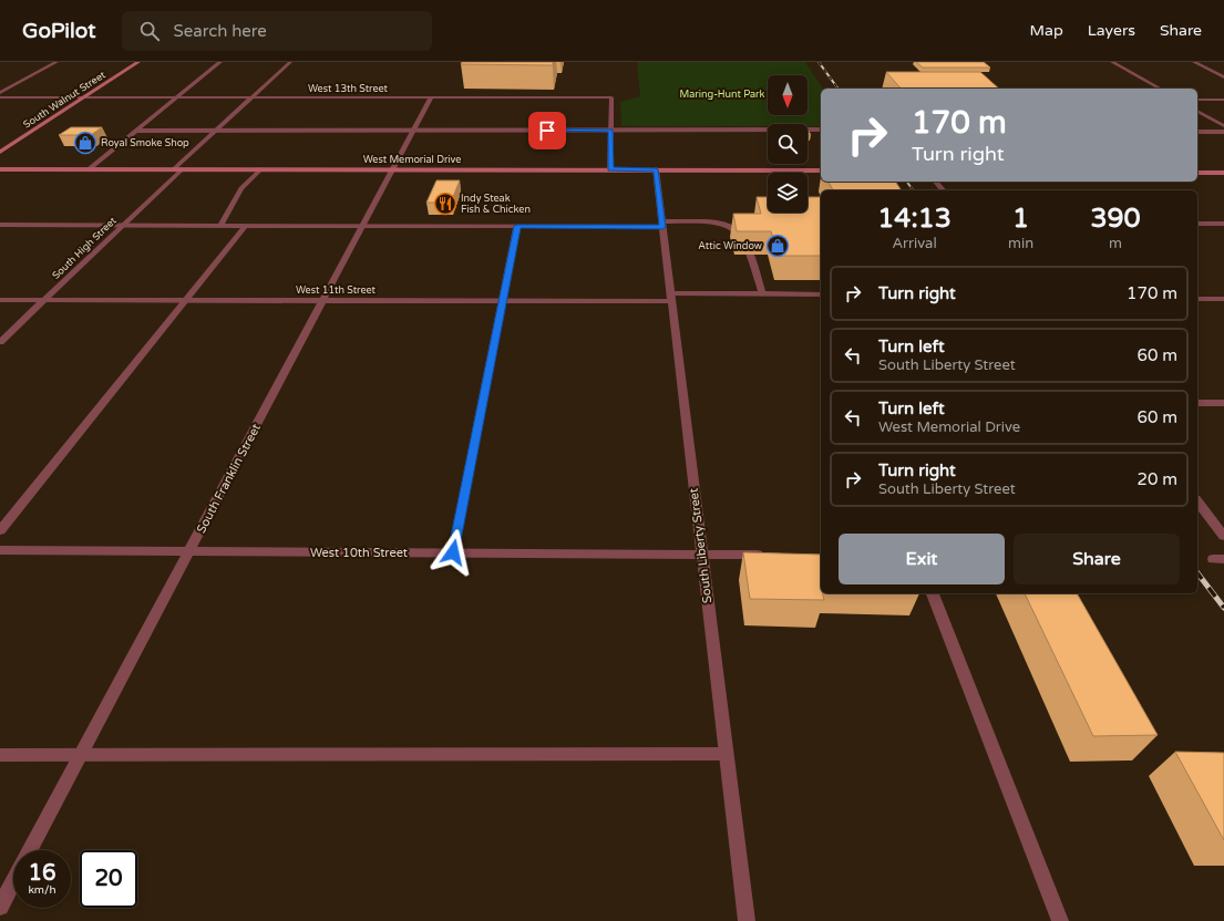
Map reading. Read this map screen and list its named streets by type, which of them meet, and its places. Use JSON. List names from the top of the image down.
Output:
{
  "streets": {
    "main road": ["South Walnut Street", "West Memorial Drive"],
    "street": [
      "West 13th Street",
      "South High Street",
      "West 11th Street",
      "South Franklin Street",
      "South Liberty Street",
      "West 10th Street"
    ]
  },
  "crossings": [
    ["West 13th Street", "South Walnut Street"],
    ["West 13th Street", "South Franklin Street"],
    ["West Memorial Drive", "South High Street"],
    ["West Memorial Drive", "South Franklin Street"],
    ["West Memorial Drive", "South Liberty Street"],
    ["South High Street", "West 11th Street"],
    ["West 11th Street", "South Franklin Street"],
    ["West 11th Street", "South Liberty Street"],
    ["South Franklin Street", "West 10th Street"],
    ["South Liberty Street", "West 10th Street"]
  ],
  "parks": ["Maring-Hunt Park"],
  "places": {
    "shop": ["Royal Smoke Shop", "Attic Window"],
    "restaurant": ["Indy Steak Fish & Chicken"]
  },
  "north": "bottom",
  "page": {
    "header": "GoPilot",
    "search": "Search here",
    "nav": ["Map", "Layers", "Share"],
    "turn": ["170 m", "Turn right"],
    "eta": [
      "14:13",
      "Arrival",
      "1",
      "min",
      "390",
      "m"
    ],
    "list": [
      {
        "name": "Turn right",
        "value": "170 m"
      },
      {
        "name": "Turn left",
        "note": "South Liberty Street",
        "value": "60 m"
      },
      {
        "name": "Turn left",
        "note": "West Memorial Drive",
        "value": "60 m"
      },
      {
        "name": "Turn right",
        "note": "South Liberty Street",
        "value": "20 m"
      }
    ],
    "buttons": ["Exit", "Share"],
    "speed": "16 km/h",
    "limit": "20"
  }
}
